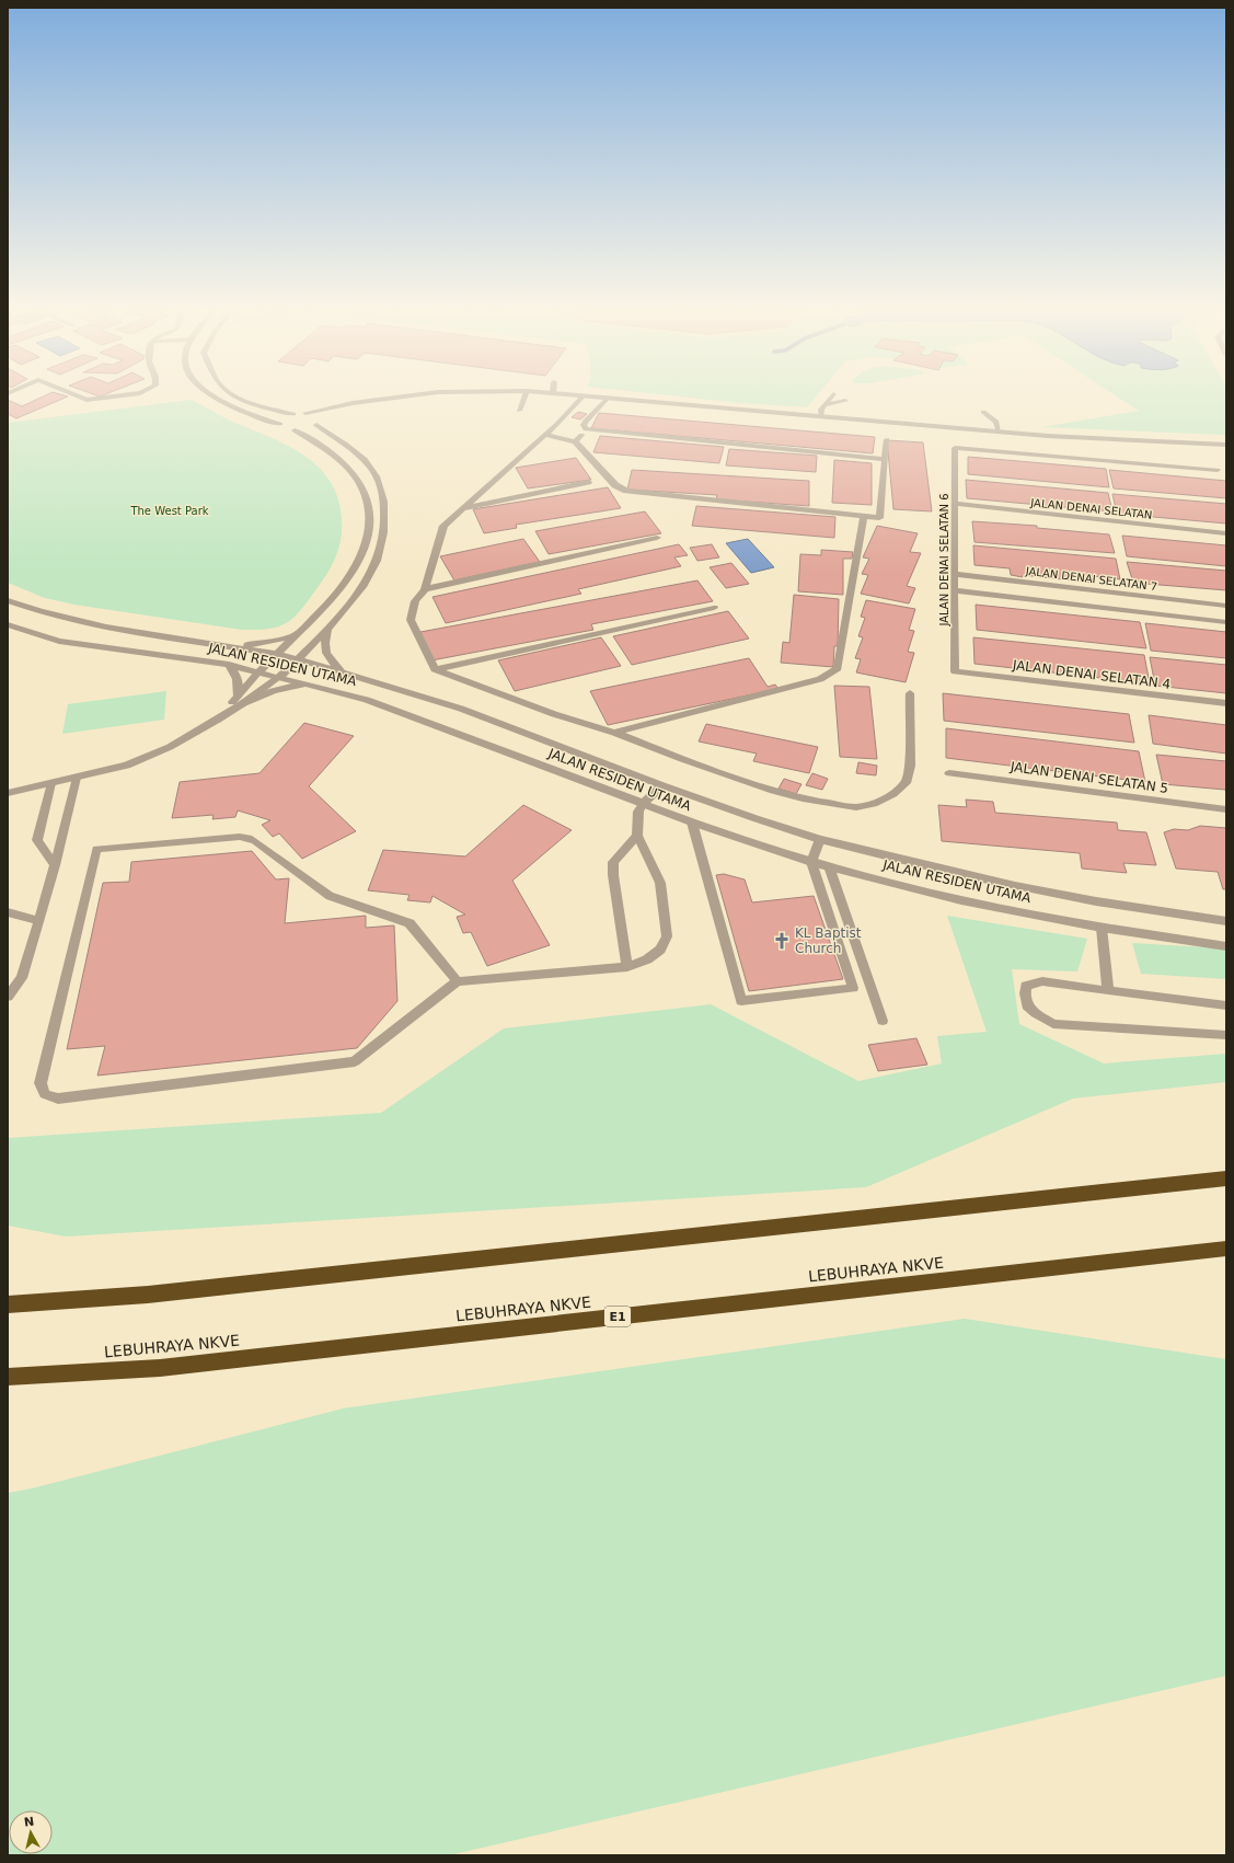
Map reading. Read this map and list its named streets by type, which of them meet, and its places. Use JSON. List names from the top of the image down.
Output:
{
  "streets": {
    "highway": ["LEBUHRAYA NKVE", "E1"],
    "street": [
      "JALAN DENAI SELATAN",
      "JALAN DENAI SELATAN 6",
      "JALAN DENAI SELATAN 7",
      "JALAN RESIDEN UTAMA",
      "JALAN DENAI SELATAN 4",
      "JALAN DENAI SELATAN 5"
    ]
  },
  "crossings": [
    ["JALAN DENAI SELATAN", "JALAN DENAI SELATAN 6"],
    ["JALAN DENAI SELATAN 6", "JALAN DENAI SELATAN 7"],
    ["JALAN DENAI SELATAN 6", "JALAN DENAI SELATAN 4"]
  ],
  "parks": ["The West Park"],
  "places": {
    "church": ["KL Baptist Church"]
  },
  "north": "top"
}
